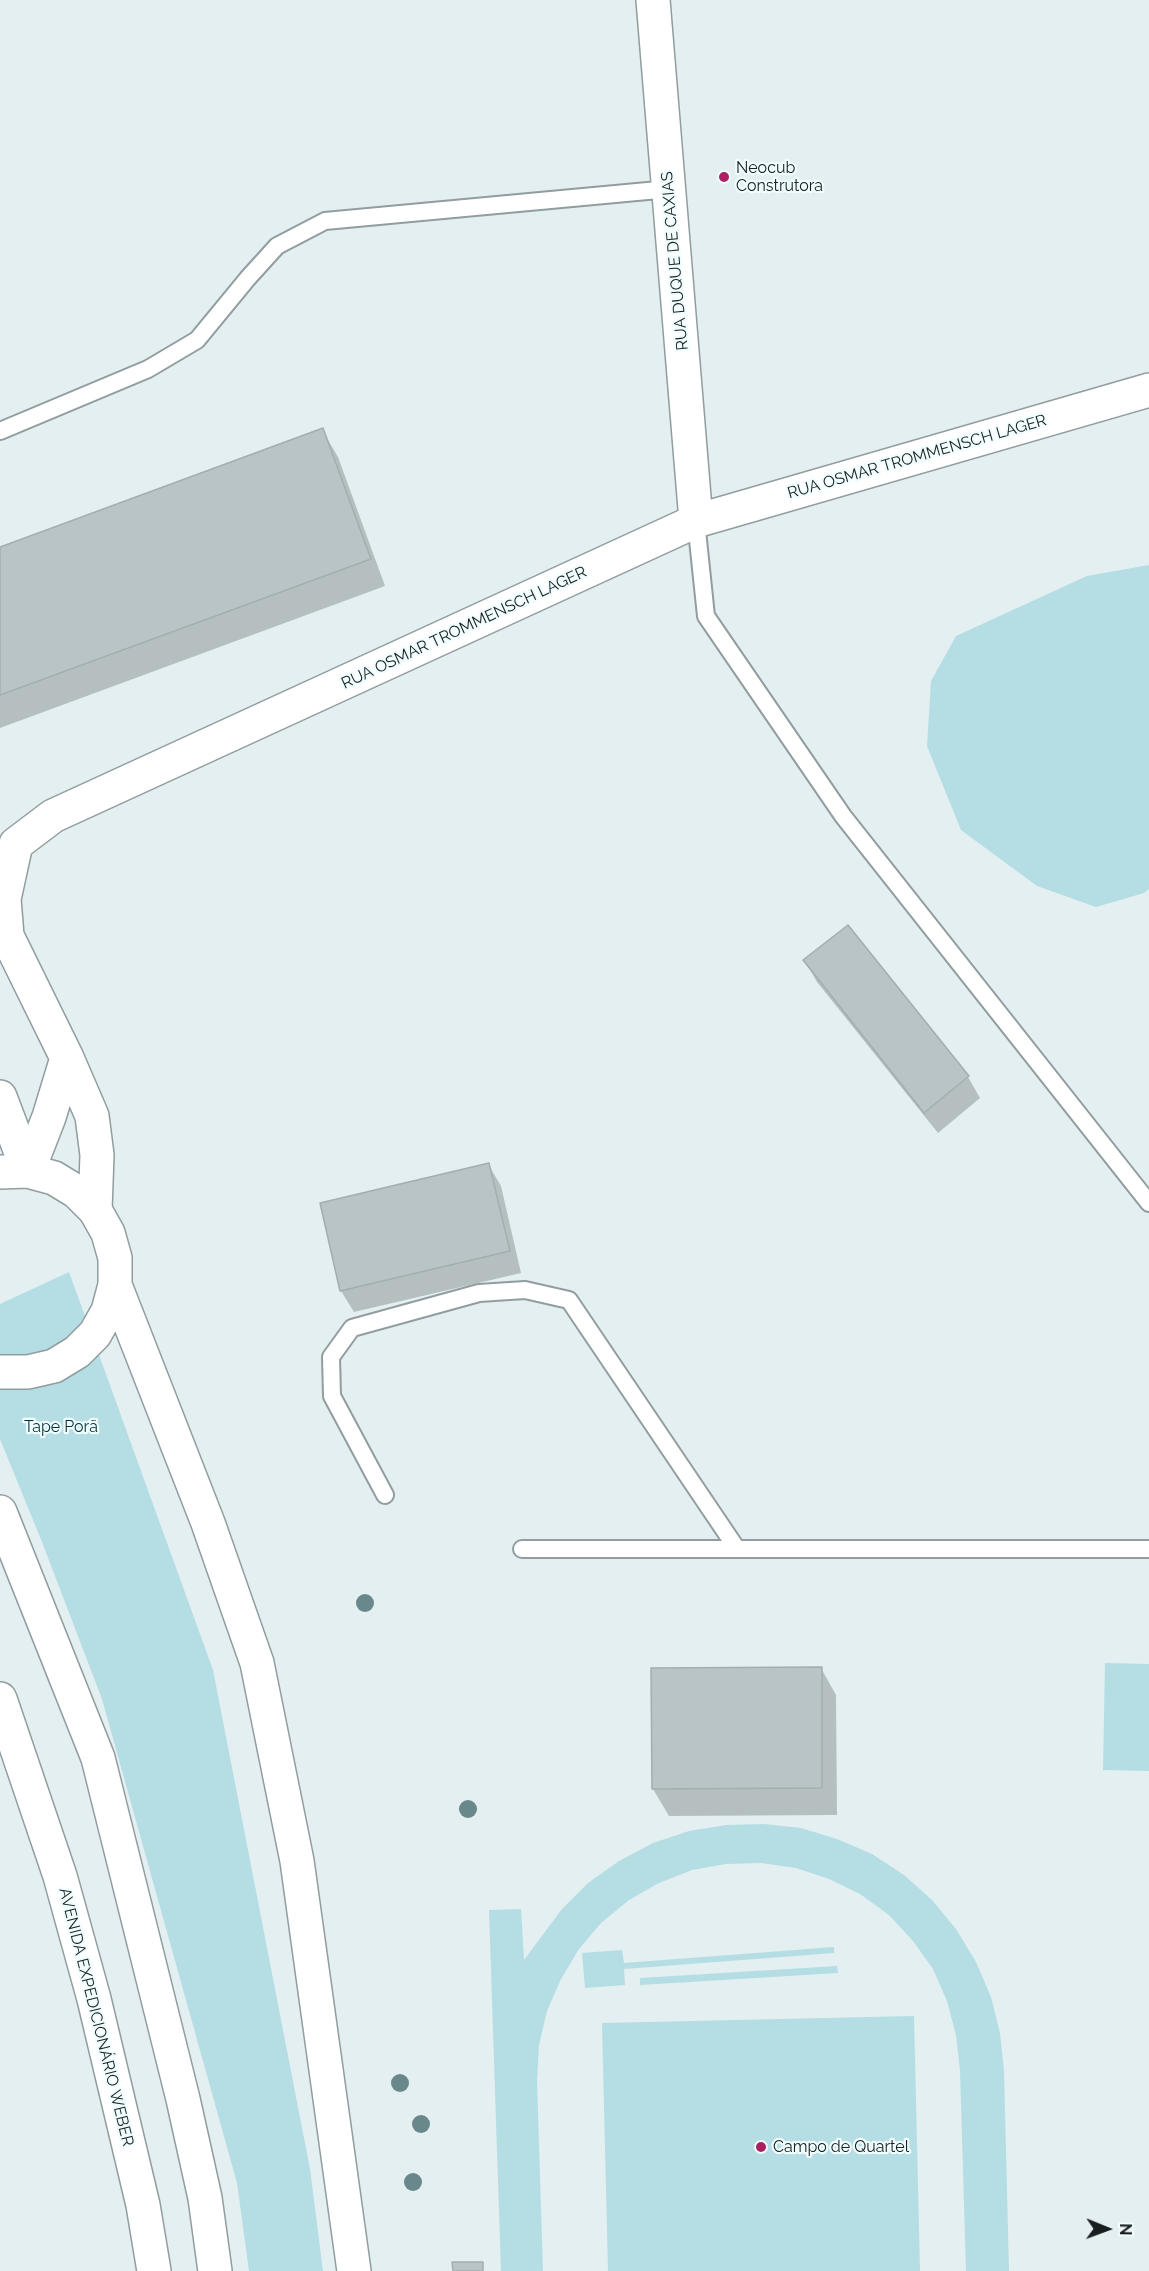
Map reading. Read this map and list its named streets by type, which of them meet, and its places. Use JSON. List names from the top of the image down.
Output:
{
  "streets": {
    "main road": ["RUA DUQUE DE CAXIAS", "RUA OSMAR TROMMENSCH LAGER", "AVENIDA EXPEDICIONÁRIO WEBER"]
  },
  "crossings": [
    ["RUA DUQUE DE CAXIAS", "RUA OSMAR TROMMENSCH LAGER"]
  ],
  "parks": ["Tape Porã"],
  "places": ["Neocub Construtora", "Campo de Quartel"],
  "north": "right"
}
